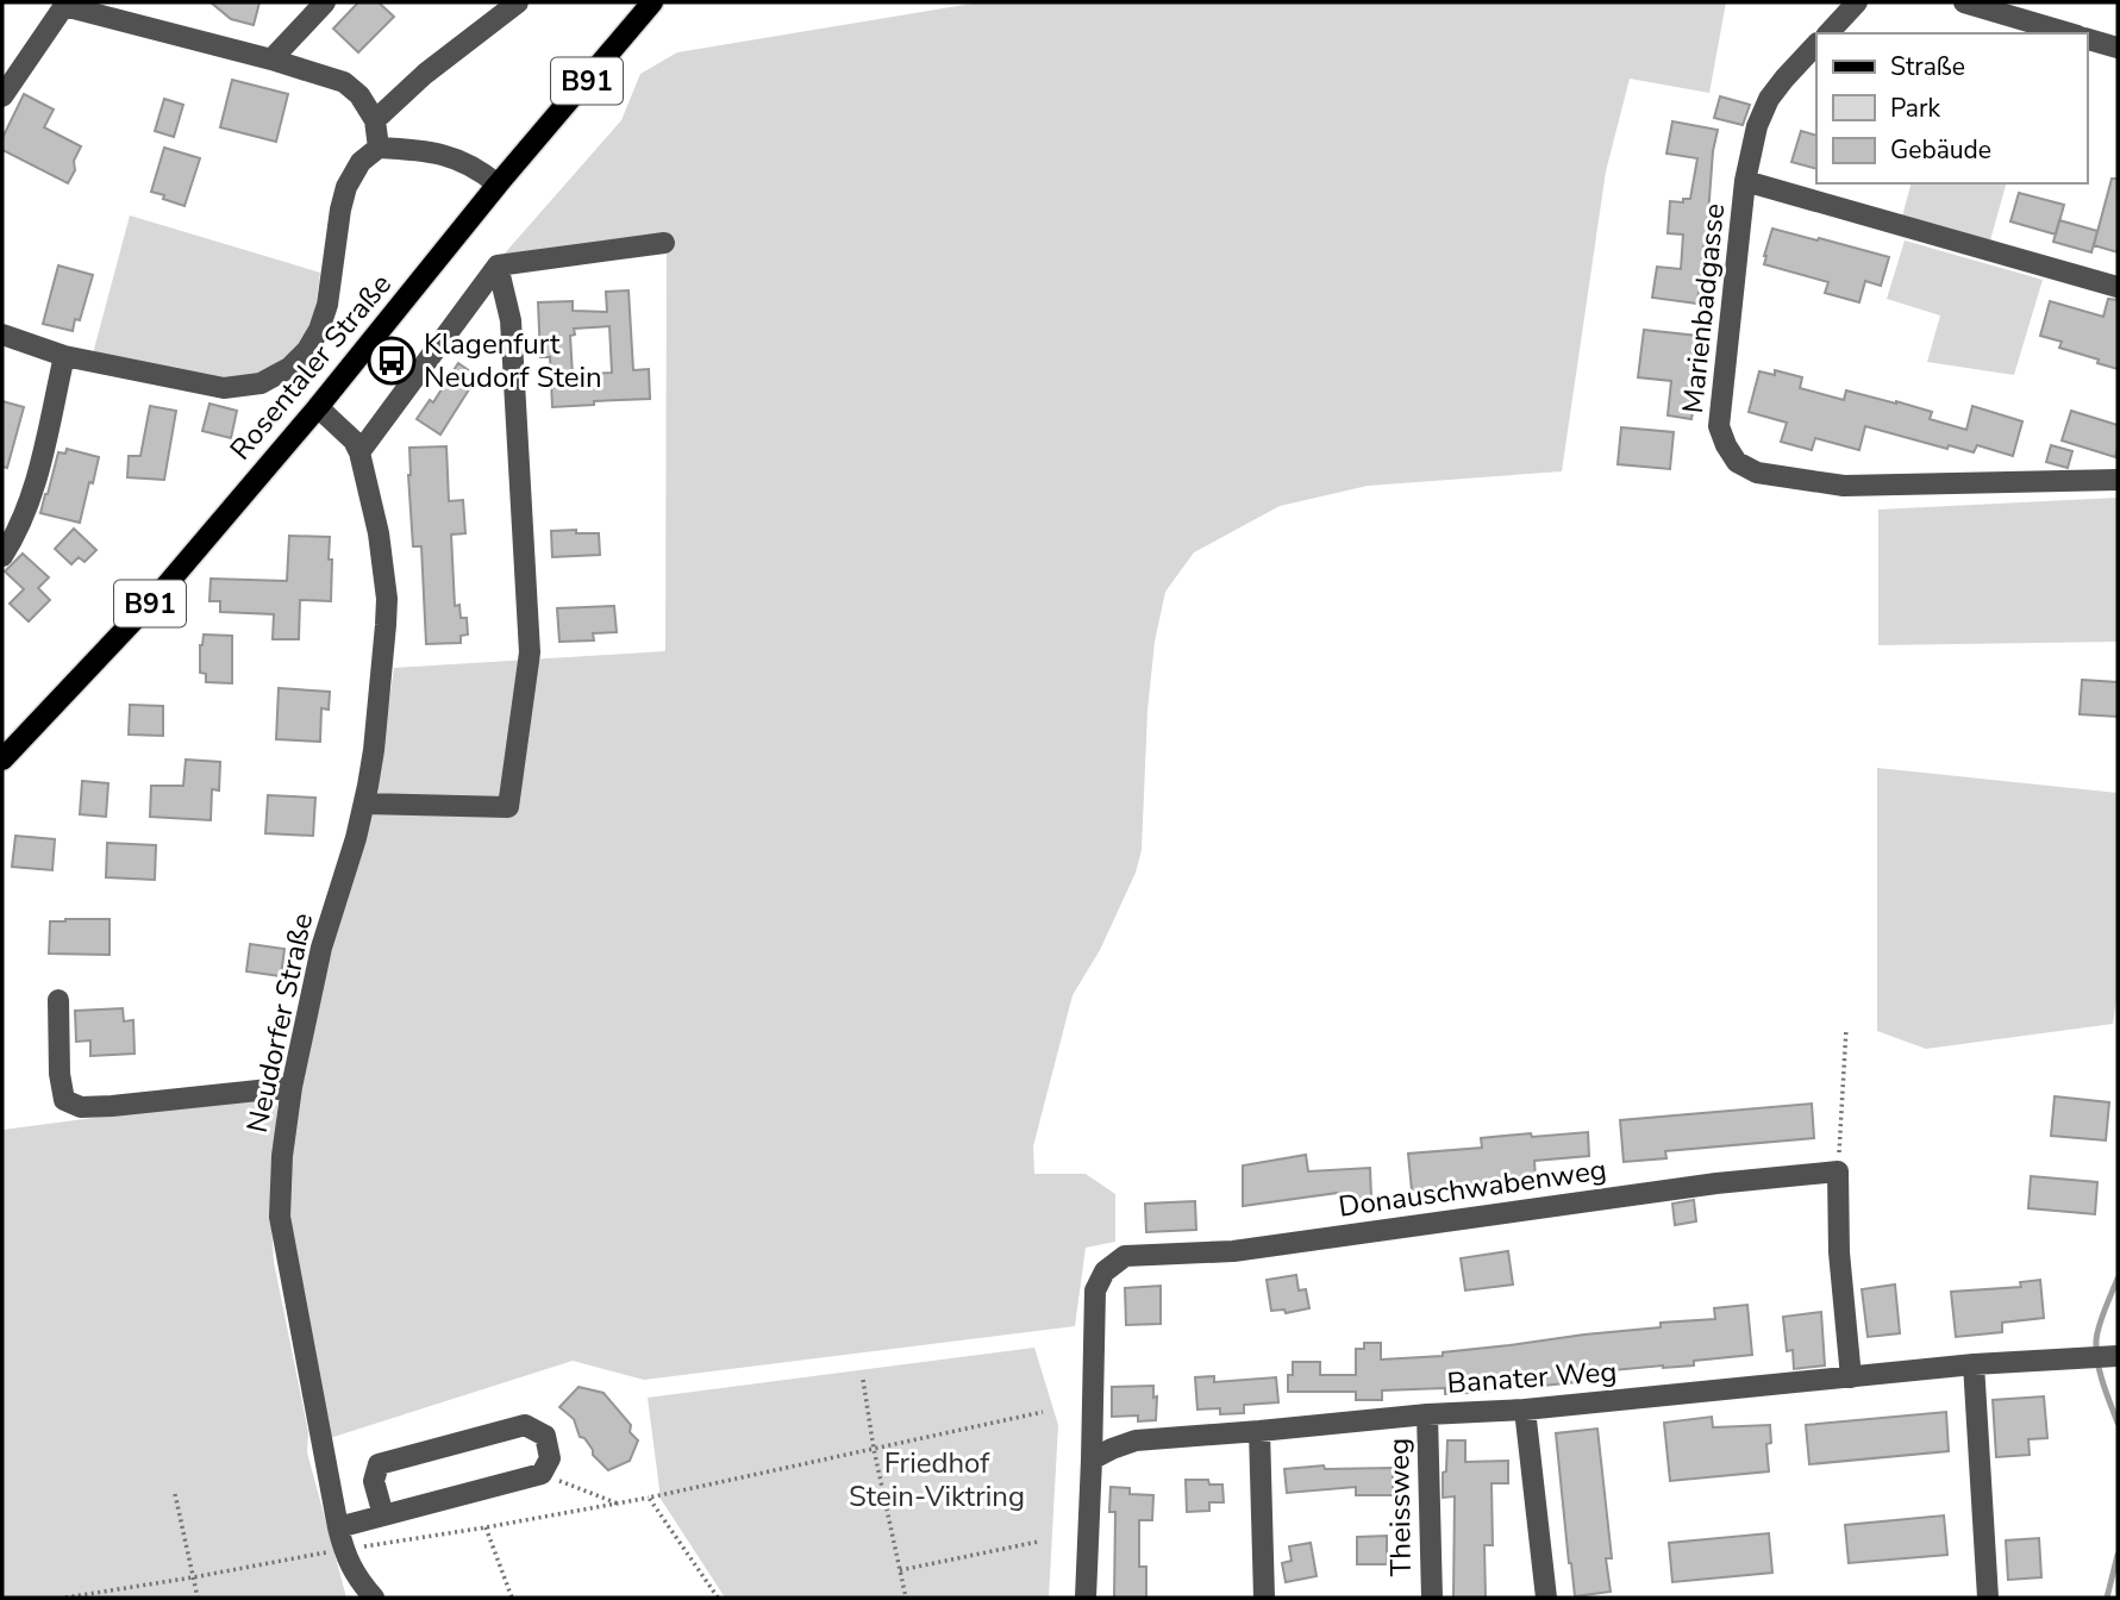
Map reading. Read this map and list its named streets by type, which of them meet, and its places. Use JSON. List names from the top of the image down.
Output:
{
  "streets": {
    "main road": ["B91", "Rosentaler Straße"],
    "street": [
      "Marienbadgasse",
      "Neudorfer Straße",
      "Donauschwabenweg",
      "Banater Weg",
      "Theissweg"
    ]
  },
  "crossings": [
    ["Rosentaler Straße", "Neudorfer Straße"],
    ["Donauschwabenweg", "Banater Weg"],
    ["Banater Weg", "Theissweg"]
  ],
  "parks": ["Friedhof Stein-Viktring"],
  "places": {
    "bus stop": ["Klagenfurt Neudorf Stein"]
  },
  "legend": ["Straße", "Park", "Gebäude"]
}
